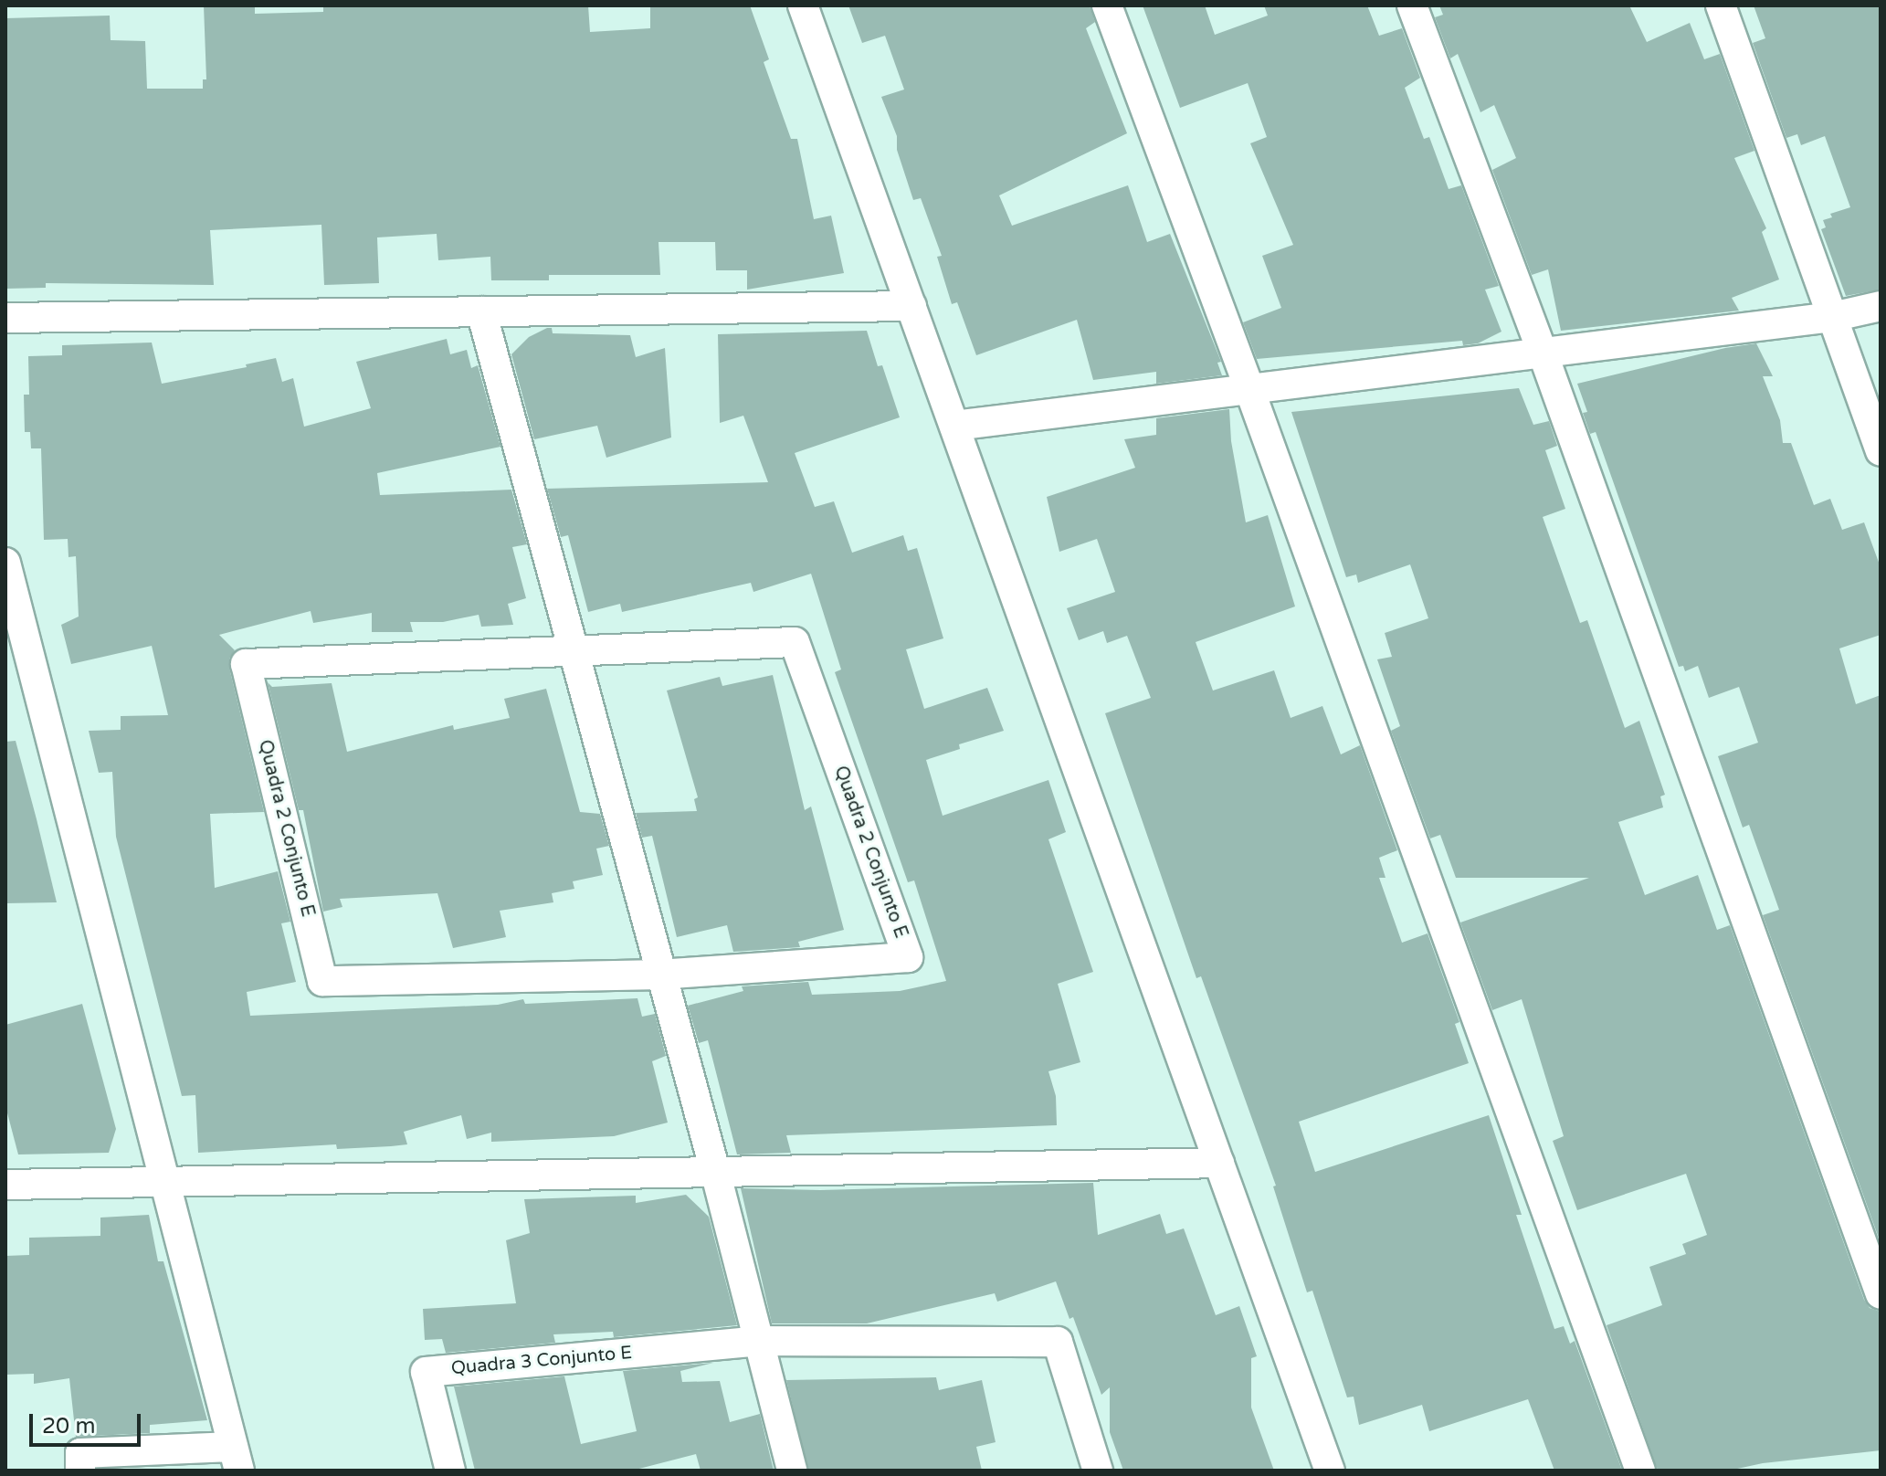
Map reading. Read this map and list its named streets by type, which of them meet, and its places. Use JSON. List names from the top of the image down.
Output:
{
  "streets": {
    "street": ["Quadra 2 Conjunto E", "Quadra 3 Conjunto E"]
  },
  "scale_bar": "20 m"
}
